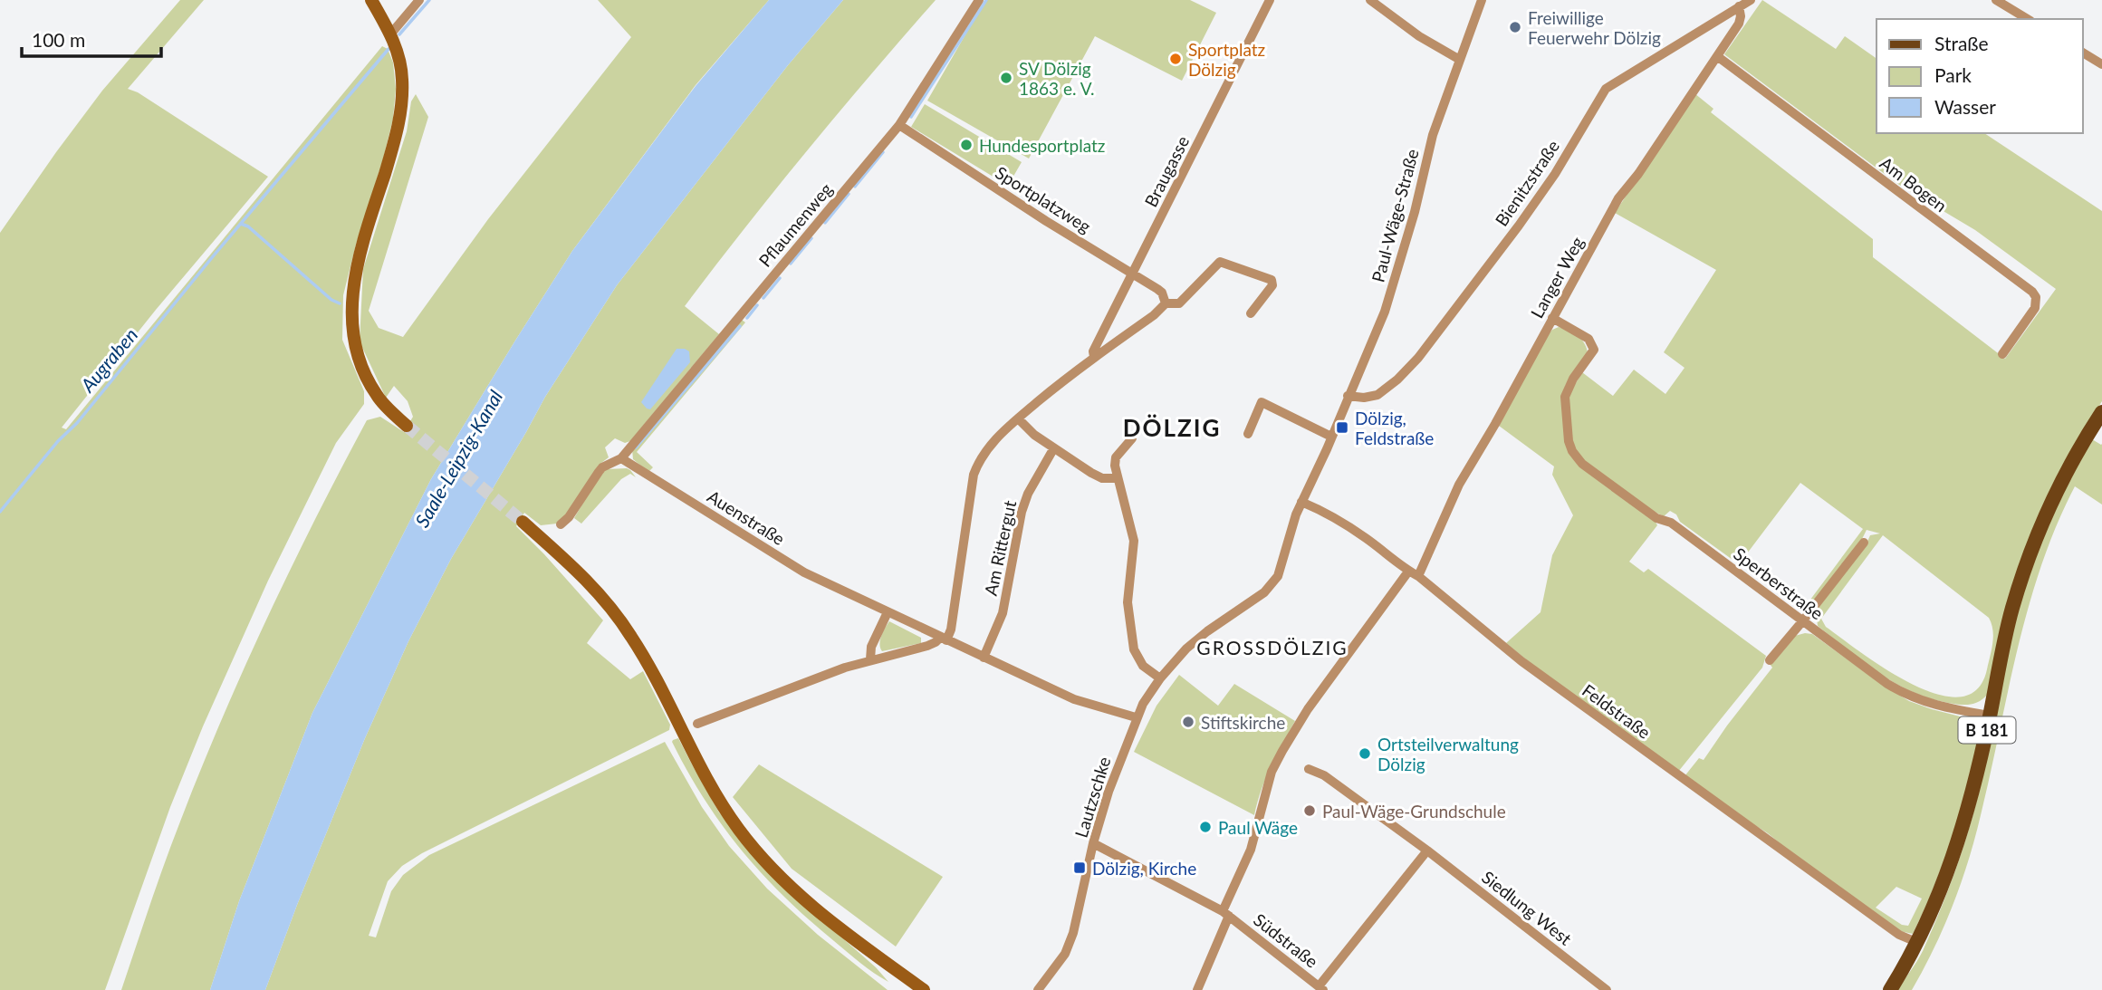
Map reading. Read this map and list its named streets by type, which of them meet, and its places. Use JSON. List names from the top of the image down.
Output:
{
  "streets": {
    "main road": ["B 181"],
    "street": [
      "Braugasse",
      "Bienitzstraße",
      "Am Bogen",
      "Sportplatzweg",
      "Paul-Wäge-Straße",
      "Pflaumenweg",
      "Langer Weg",
      "Auenstraße",
      "Am Rittergut",
      "Sperberstraße",
      "Feldstraße",
      "Lautzschke",
      "Siedlung West",
      "Südstraße"
    ]
  },
  "crossings": [
    ["Braugasse", "Sportplatzweg"],
    ["Braugasse", "Auenstraße"],
    ["Bienitzstraße", "Paul-Wäge-Straße"],
    ["Bienitzstraße", "Langer Weg"],
    ["Am Bogen", "Langer Weg"],
    ["Sportplatzweg", "Pflaumenweg"],
    ["Paul-Wäge-Straße", "Auenstraße"],
    ["Paul-Wäge-Straße", "Feldstraße"],
    ["Paul-Wäge-Straße", "Lautzschke"],
    ["Pflaumenweg", "Auenstraße"],
    ["Langer Weg", "Sperberstraße"],
    ["Langer Weg", "Feldstraße"],
    ["Auenstraße", "Am Rittergut"],
    ["Auenstraße", "Lautzschke"],
    ["Sperberstraße", "B 181"],
    ["Feldstraße", "B 181"],
    ["Lautzschke", "Südstraße"]
  ],
  "districts": ["DÖLZIG", "GROSSDÖLZIG"],
  "water": ["Augraben", "Saale-Leipzig-Kanal"],
  "places": {
    "other": [
      "Freiwillige Feuerwehr Dölzig",
      "Sportplatz Dölzig",
      "SV Dölzig 1863 e. V.",
      "Hundesportplatz",
      "Stiftskirche",
      "Ortsteilverwaltung Dölzig",
      "Paul-Wäge-Grundschule",
      "Paul Wäge"
    ],
    "transit": ["Dölzig, Feldstraße", "Dölzig, Kirche"]
  },
  "legend": ["Straße", "Park", "Wasser"],
  "scale_bar": "100 m"
}
